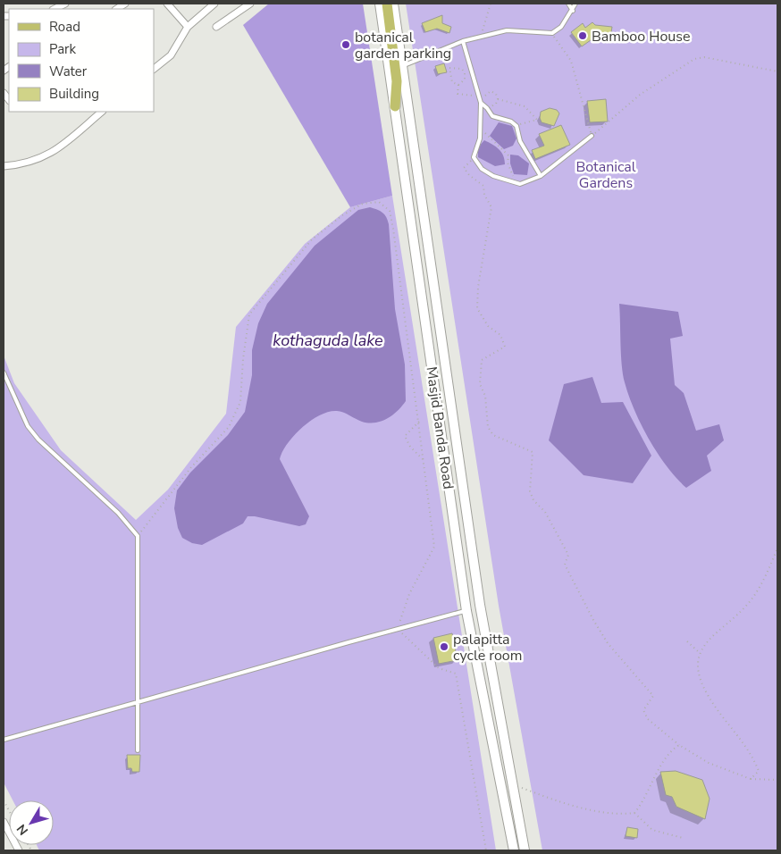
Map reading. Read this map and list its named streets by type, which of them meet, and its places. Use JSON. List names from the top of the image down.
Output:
{
  "streets": {
    "main road": ["Masjid Banda Road"]
  },
  "water": ["kothaguda lake"],
  "parks": ["Botanical Gardens"],
  "places": ["Bamboo House", "botanical garden parking", "palapitta cycle room"],
  "legend": [
    "Road",
    "Park",
    "Water",
    "Building"
  ],
  "north": "bottom left"
}
